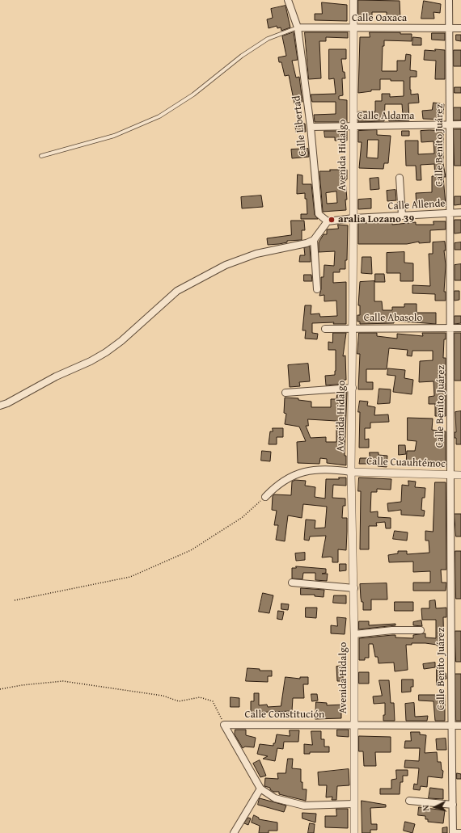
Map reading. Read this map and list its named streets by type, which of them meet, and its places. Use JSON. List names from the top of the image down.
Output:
{
  "streets": {
    "street": [
      "Calle Oaxaca",
      "Calle Aldama",
      "Calle Libertad",
      "Calle Benito Juárez",
      "Avenida Hidalgo",
      "Calle Allende",
      "Calle Abasolo",
      "Calle Cuauhtémoc",
      "Calle Constitución"
    ]
  },
  "crossings": [
    ["Calle Oaxaca", "Calle Libertad"],
    ["Calle Oaxaca", "Calle Benito Juárez"],
    ["Calle Oaxaca", "Avenida Hidalgo"],
    ["Calle Aldama", "Calle Libertad"],
    ["Calle Aldama", "Calle Benito Juárez"],
    ["Calle Aldama", "Avenida Hidalgo"],
    ["Calle Benito Juárez", "Calle Allende"],
    ["Calle Benito Juárez", "Calle Abasolo"],
    ["Calle Benito Juárez", "Calle Cuauhtémoc"],
    ["Calle Benito Juárez", "Calle Constitución"],
    ["Avenida Hidalgo", "Calle Allende"],
    ["Avenida Hidalgo", "Calle Abasolo"],
    ["Avenida Hidalgo", "Calle Cuauhtémoc"],
    ["Avenida Hidalgo", "Calle Constitución"]
  ],
  "places": ["aralia Lozano 39"],
  "north": "left"
}
